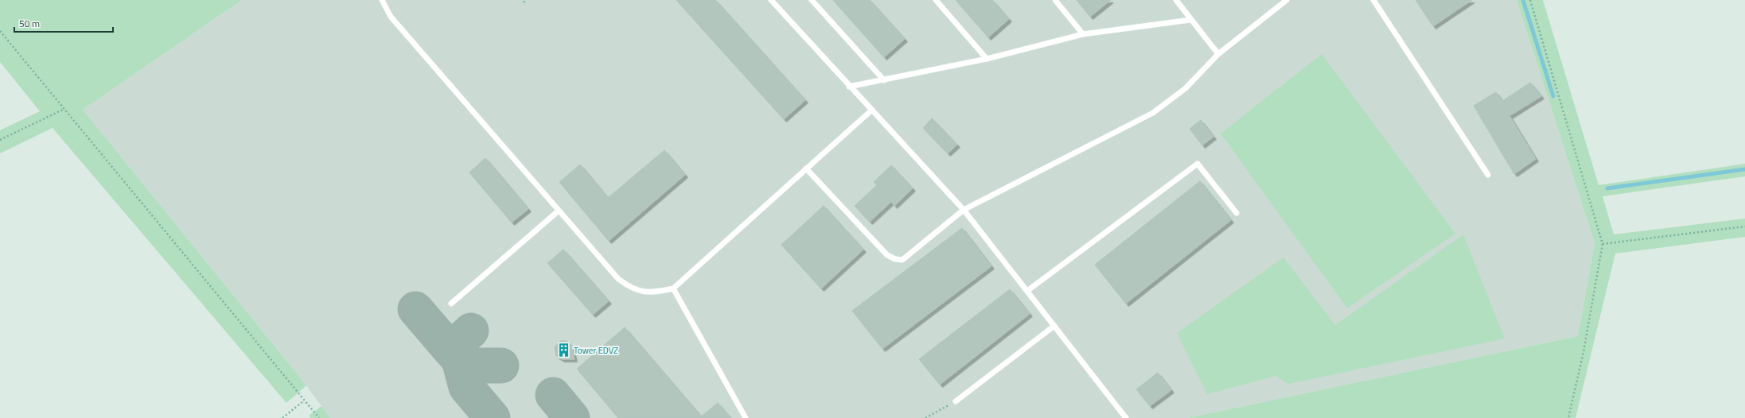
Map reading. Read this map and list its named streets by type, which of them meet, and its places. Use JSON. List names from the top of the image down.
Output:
{
  "places": {
    "building": ["Tower EDVZ"]
  },
  "scale_bar": "50 m"
}
